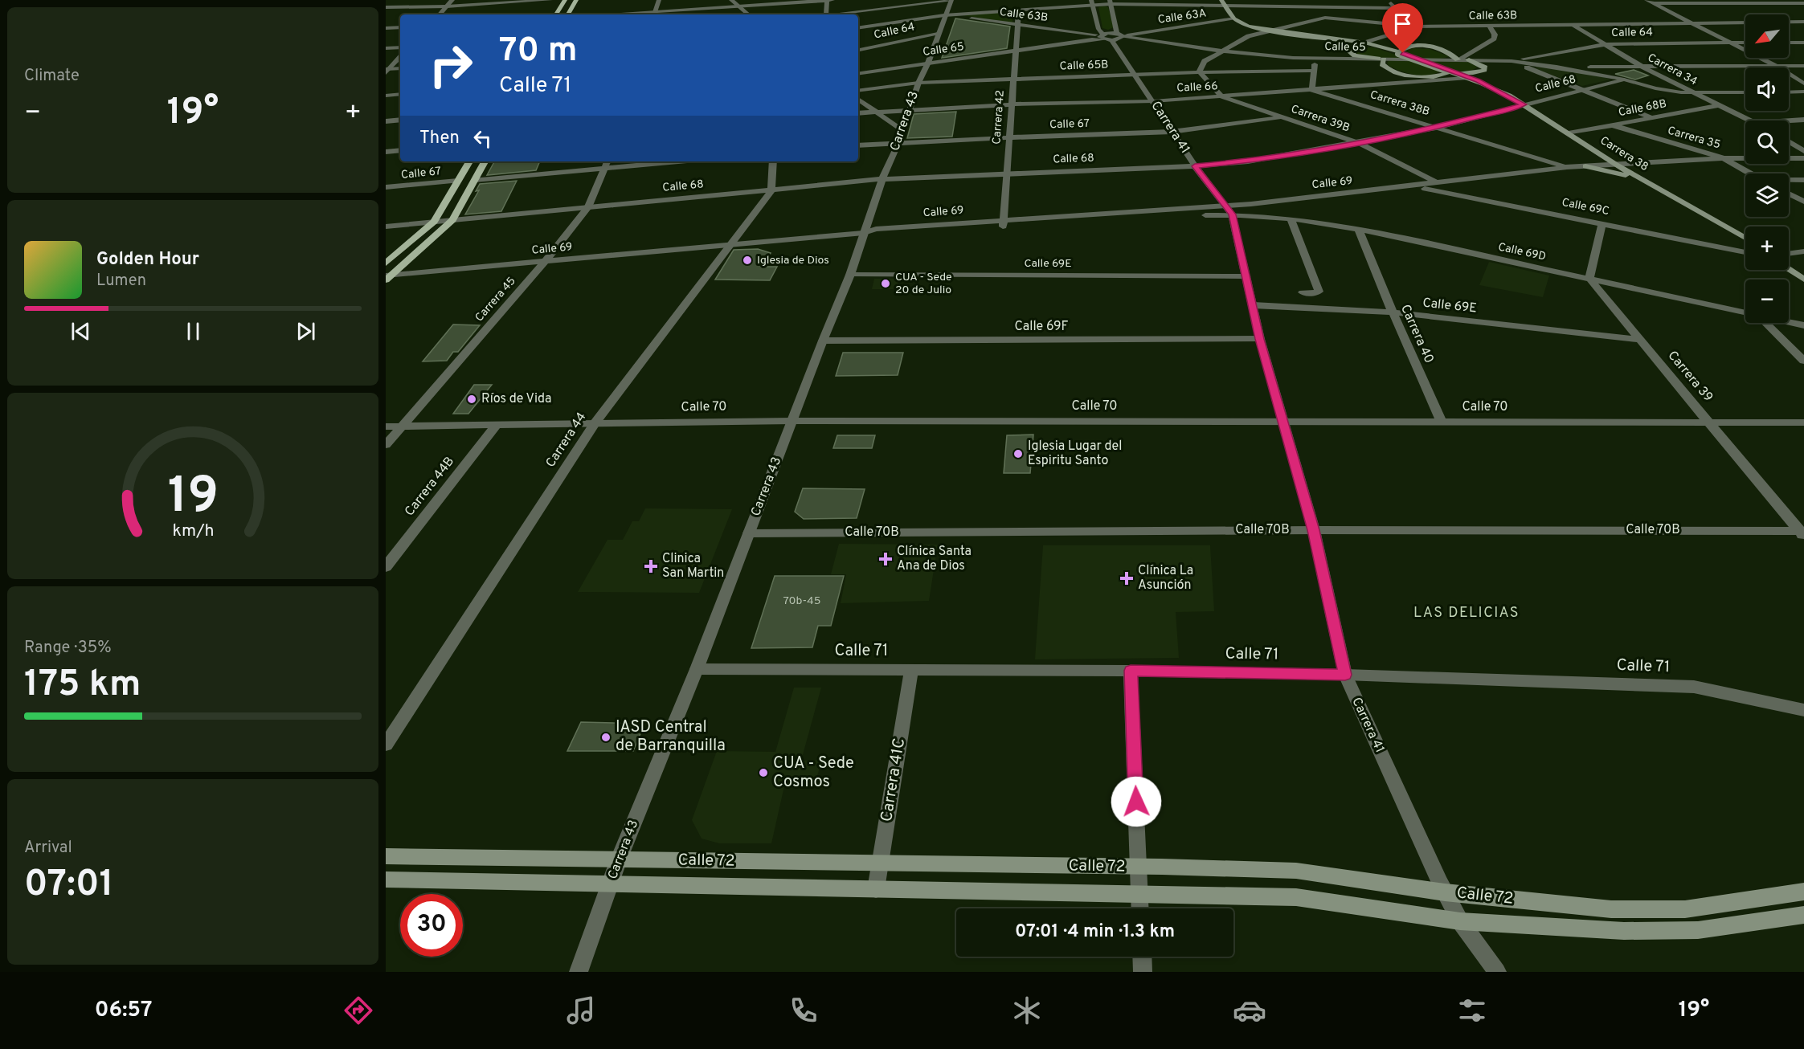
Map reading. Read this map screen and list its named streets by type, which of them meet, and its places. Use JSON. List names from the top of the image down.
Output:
{
  "streets": {
    "main road": ["Carrera 38", "Calle 72"],
    "street": [
      "Calle 63B",
      "Calle 63A",
      "Calle 64",
      "Calle 65",
      "Calle 65B",
      "Carrera 34",
      "Calle 68",
      "Calle 66",
      "Carrera 38B",
      "Calle 68B",
      "Carrera 42",
      "Carrera 39B",
      "Carrera 43",
      "Calle 67",
      "Carrera 41",
      "Carrera 35",
      "Calle 69",
      "Calle 69C",
      "Calle 69D",
      "Calle 69E",
      "Carrera 45",
      "Calle 69F",
      "Carrera 40",
      "Carrera 39",
      "Calle 70",
      "Carrera 44",
      "Carrera 44B",
      "Calle 70B",
      "Calle 71",
      "Carrera 41C"
    ]
  },
  "crossings": [
    ["Calle 63B", "Calle 65"],
    ["Calle 63B", "Calle 65B"],
    ["Calle 63B", "Carrera 34"],
    ["Calle 63B", "Carrera 42"],
    ["Calle 63B", "Carrera 39B"],
    ["Calle 63B", "Carrera 43"],
    ["Calle 63B", "Carrera 41"],
    ["Calle 63B", "Carrera 38"],
    ["Calle 63A", "Calle 65"],
    ["Calle 63A", "Carrera 38"],
    ["Calle 64", "Calle 65"],
    ["Calle 64", "Carrera 34"],
    ["Calle 64", "Carrera 43"],
    ["Calle 65", "Carrera 34"],
    ["Calle 65", "Calle 68"],
    ["Calle 65", "Carrera 42"],
    ["Calle 65", "Carrera 43"],
    ["Calle 65", "Carrera 41"],
    ["Calle 65B", "Carrera 42"],
    ["Calle 65B", "Carrera 39B"],
    ["Calle 65B", "Carrera 43"],
    ["Calle 65B", "Carrera 41"],
    ["Carrera 34", "Calle 68"],
    ["Carrera 34", "Calle 68B"],
    ["Calle 68", "Carrera 38B"],
    ["Calle 68", "Carrera 42"],
    ["Calle 68", "Carrera 39B"],
    ["Calle 68", "Carrera 43"],
    ["Calle 68", "Carrera 41"],
    ["Calle 68", "Carrera 38"],
    ["Calle 68", "Carrera 45"],
    ["Calle 68", "Carrera 44"],
    ["Calle 66", "Carrera 38B"],
    ["Calle 66", "Carrera 42"],
    ["Calle 66", "Carrera 39B"],
    ["Calle 66", "Carrera 43"],
    ["Calle 66", "Carrera 41"],
    ["Calle 66", "Carrera 38"],
    ["Calle 68B", "Carrera 35"],
    ["Calle 68B", "Carrera 38"],
    ["Carrera 42", "Calle 67"],
    ["Carrera 42", "Calle 69"],
    ["Carrera 39B", "Calle 67"],
    ["Carrera 39B", "Calle 69C"],
    ["Carrera 43", "Calle 67"],
    ["Carrera 43", "Calle 69"],
    ["Carrera 43", "Calle 69E"],
    ["Carrera 43", "Calle 69F"],
    ["Carrera 43", "Calle 70"],
    ["Carrera 43", "Calle 70B"],
    ["Carrera 43", "Calle 71"],
    ["Carrera 43", "Calle 72"],
    ["Calle 67", "Carrera 41"],
    ["Carrera 41", "Calle 69"],
    ["Carrera 41", "Calle 69D"],
    ["Carrera 41", "Calle 69E"],
    ["Carrera 41", "Calle 69F"],
    ["Carrera 41", "Calle 70"],
    ["Carrera 41", "Calle 70B"],
    ["Carrera 41", "Calle 71"],
    ["Carrera 41", "Calle 72"],
    ["Calle 69", "Calle 69C"],
    ["Calle 69", "Calle 69D"],
    ["Calle 69", "Carrera 45"],
    ["Calle 69", "Carrera 44"],
    ["Calle 69D", "Carrera 40"],
    ["Calle 69D", "Carrera 39"],
    ["Calle 69E", "Carrera 40"],
    ["Calle 69E", "Carrera 39"],
    ["Carrera 45", "Calle 70"],
    ["Carrera 40", "Calle 70"],
    ["Carrera 39", "Calle 70"],
    ["Carrera 39", "Calle 70B"],
    ["Calle 70", "Carrera 44"],
    ["Calle 70", "Carrera 44B"],
    ["Calle 71", "Carrera 41C"],
    ["Carrera 41C", "Calle 72"]
  ],
  "districts": ["LAS DELICIAS"],
  "places": {
    "other": [
      "Iglesia de Dios",
      "CUA - Sede 20 de Julio",
      "Ríos de Vida",
      "Iglesia Lugar del Espiritu Santo",
      "IASD Central de Barranquilla",
      "CUA - Sede Cosmos"
    ],
    "health": ["Clínica Santa Ana de Dios", "Clinica San Martin", "Clínica La Asunción"]
  },
  "house_numbers": ["70b-45"],
  "north": "bottom left",
  "page": {
    "tile": [
      "Climate",
      ["Range · 35%", "175 km"],
      ["Arrival", "07:01"]
    ],
    "map_buttons": ["+", "−"],
    "turn": ["70 m", "Calle 71"],
    "heat": ["−", "19°", "+"],
    "then": "Then",
    "song": ["Golden Hour", "Lumen"],
    "limit": "30",
    "trip": "07:01 · 4 min · 1.3 km",
    "tabs": ["06:57", "19°"],
    "gauge": ["19", "km/h"]
  }
}
